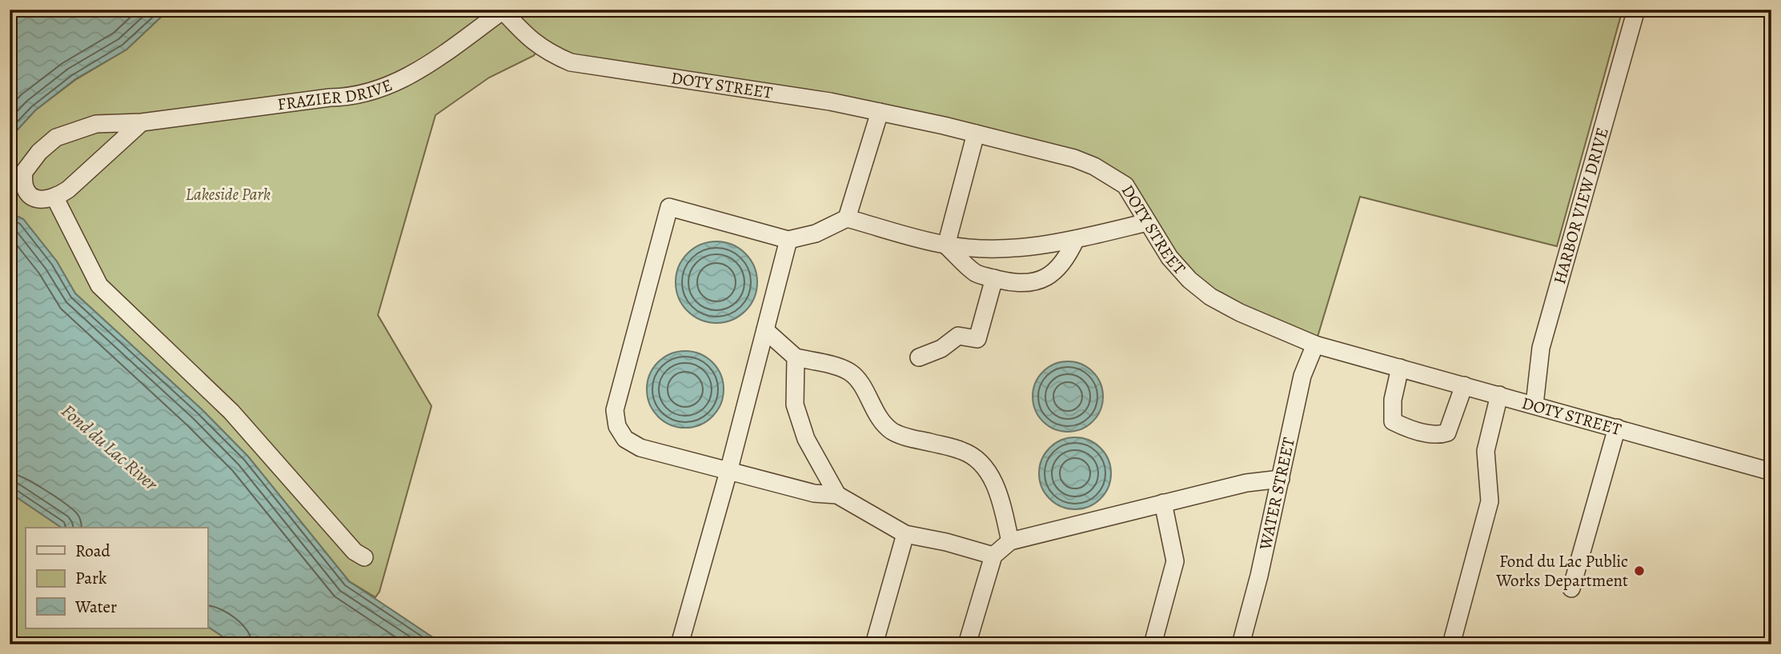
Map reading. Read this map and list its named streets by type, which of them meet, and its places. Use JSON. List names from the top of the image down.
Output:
{
  "streets": {
    "street": [
      "DOTY STREET",
      "FRAZIER DRIVE",
      "HARBOR VIEW DRIVE",
      "WATER STREET"
    ]
  },
  "crossings": [
    ["DOTY STREET", "FRAZIER DRIVE"],
    ["DOTY STREET", "HARBOR VIEW DRIVE"],
    ["DOTY STREET", "WATER STREET"]
  ],
  "water": ["Fond du Lac River"],
  "parks": ["Lakeside Park"],
  "places": ["Fond du Lac Public Works Department"],
  "legend": ["Road", "Park", "Water"]
}
